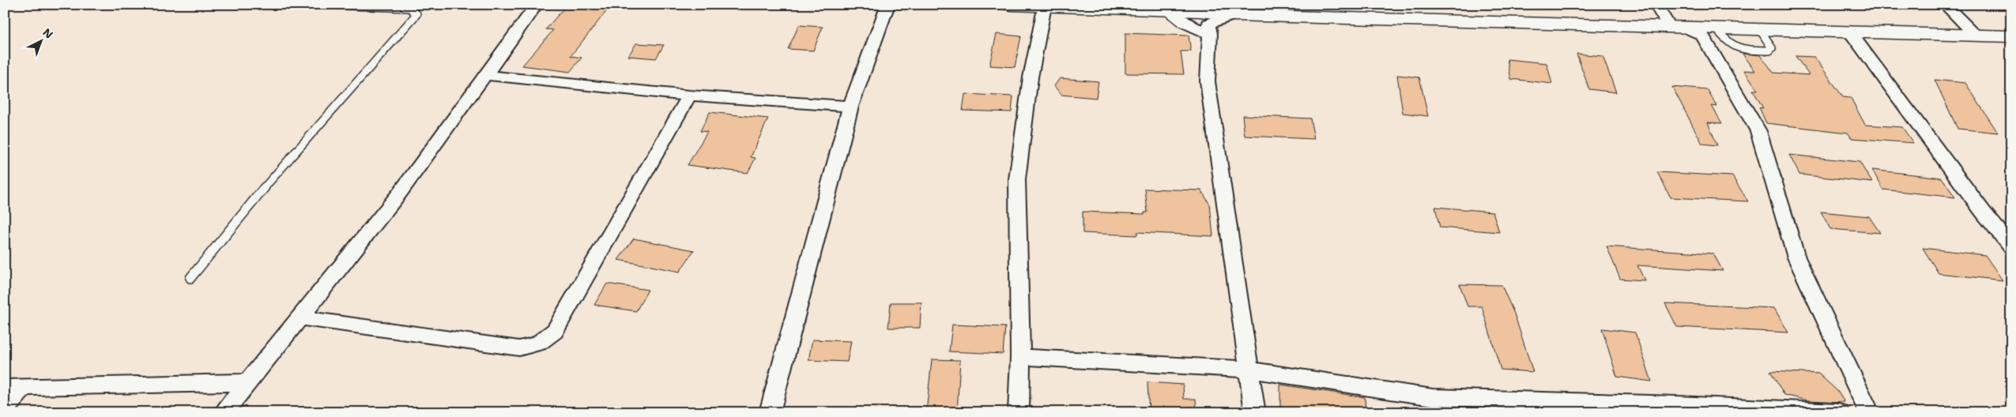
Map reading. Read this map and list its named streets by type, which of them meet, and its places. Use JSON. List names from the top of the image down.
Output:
{
  "north": "top right"
}
